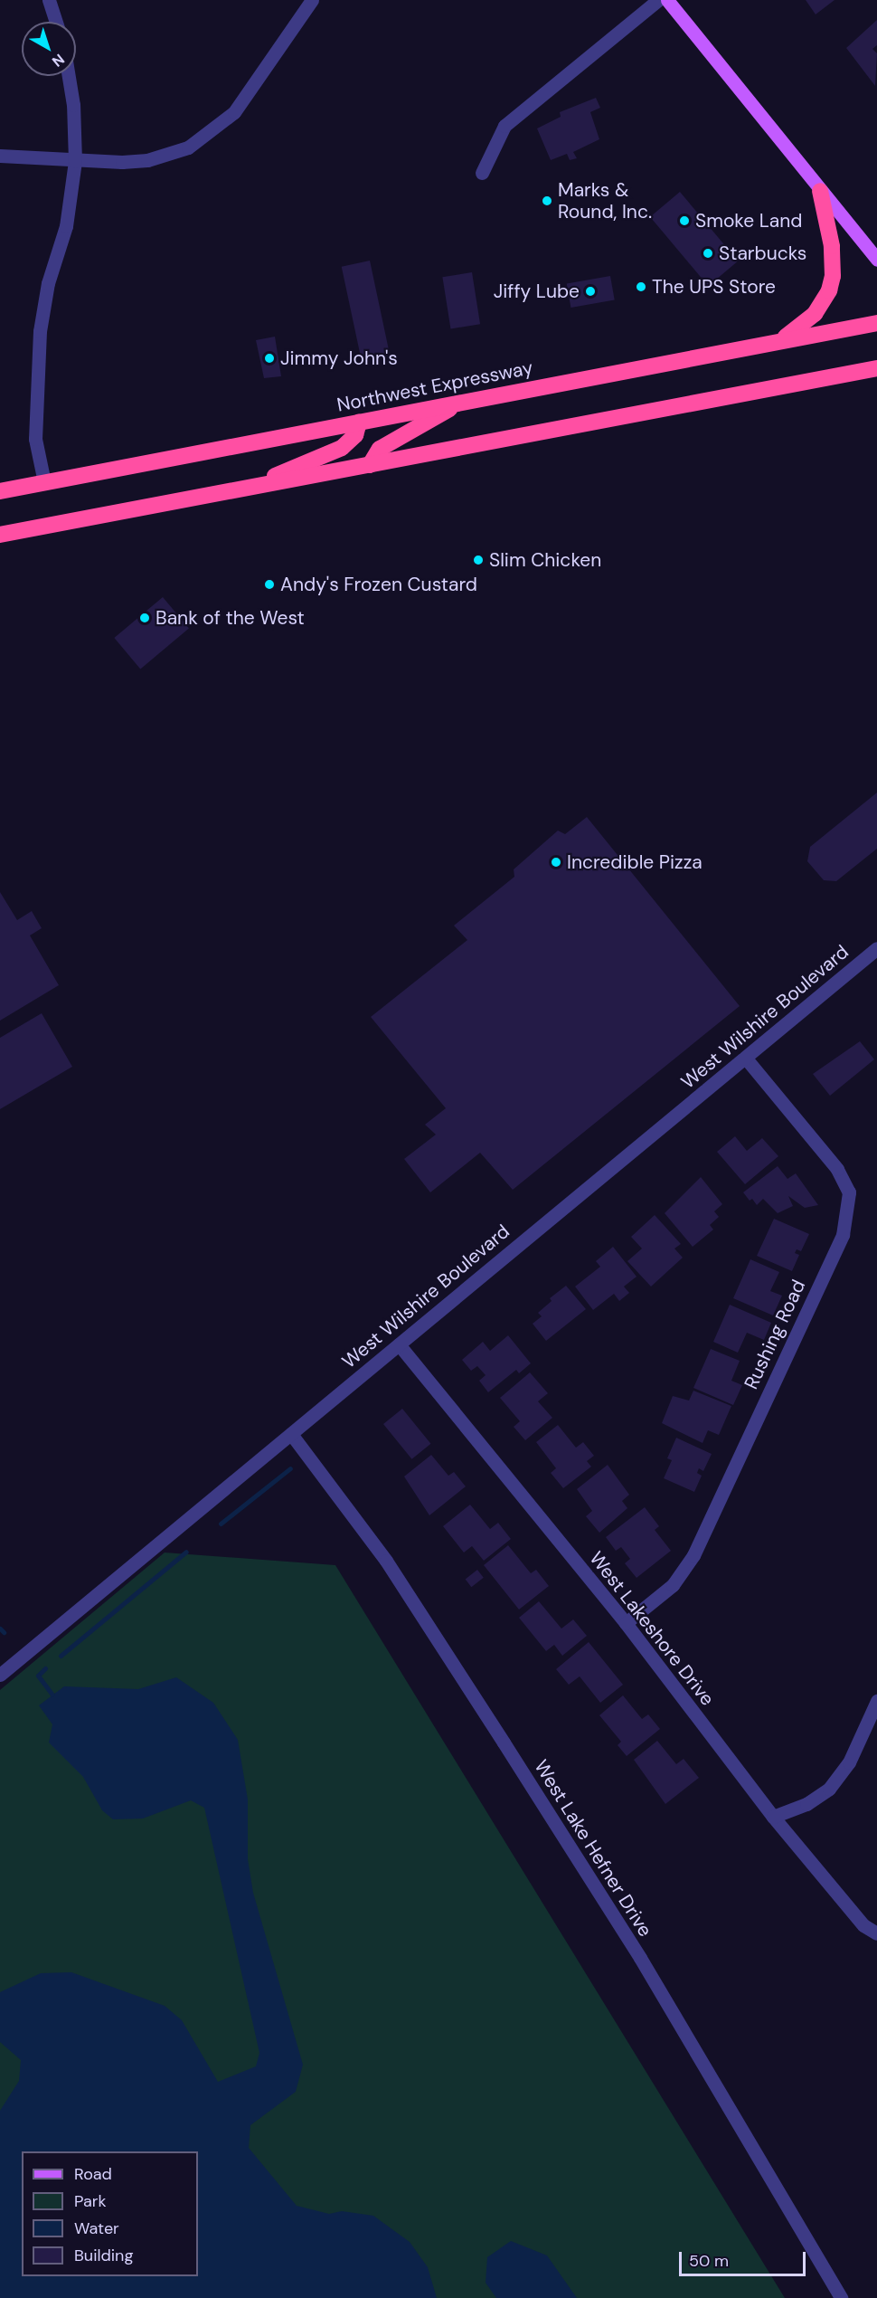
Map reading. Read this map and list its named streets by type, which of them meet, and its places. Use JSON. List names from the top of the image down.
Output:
{
  "streets": {
    "highway": ["Northwest Expressway"],
    "street": [
      "West Wilshire Boulevard",
      "Rushing Road",
      "West Lakeshore Drive",
      "West Lake Hefner Drive"
    ]
  },
  "crossings": [
    ["West Wilshire Boulevard", "Rushing Road"],
    ["West Wilshire Boulevard", "West Lakeshore Drive"],
    ["West Wilshire Boulevard", "West Lake Hefner Drive"],
    ["Rushing Road", "West Lakeshore Drive"]
  ],
  "places": [
    "Marks & Round, Inc.",
    "Smoke Land",
    "Starbucks",
    "The UPS Store",
    "Jiffy Lube",
    "Jimmy John's",
    "Slim Chicken",
    "Andy's Frozen Custard",
    "Bank of the West",
    "Incredible Pizza"
  ],
  "legend": [
    "Road",
    "Park",
    "Water",
    "Building"
  ],
  "scale_bar": "50 m",
  "north": "bottom right"
}
